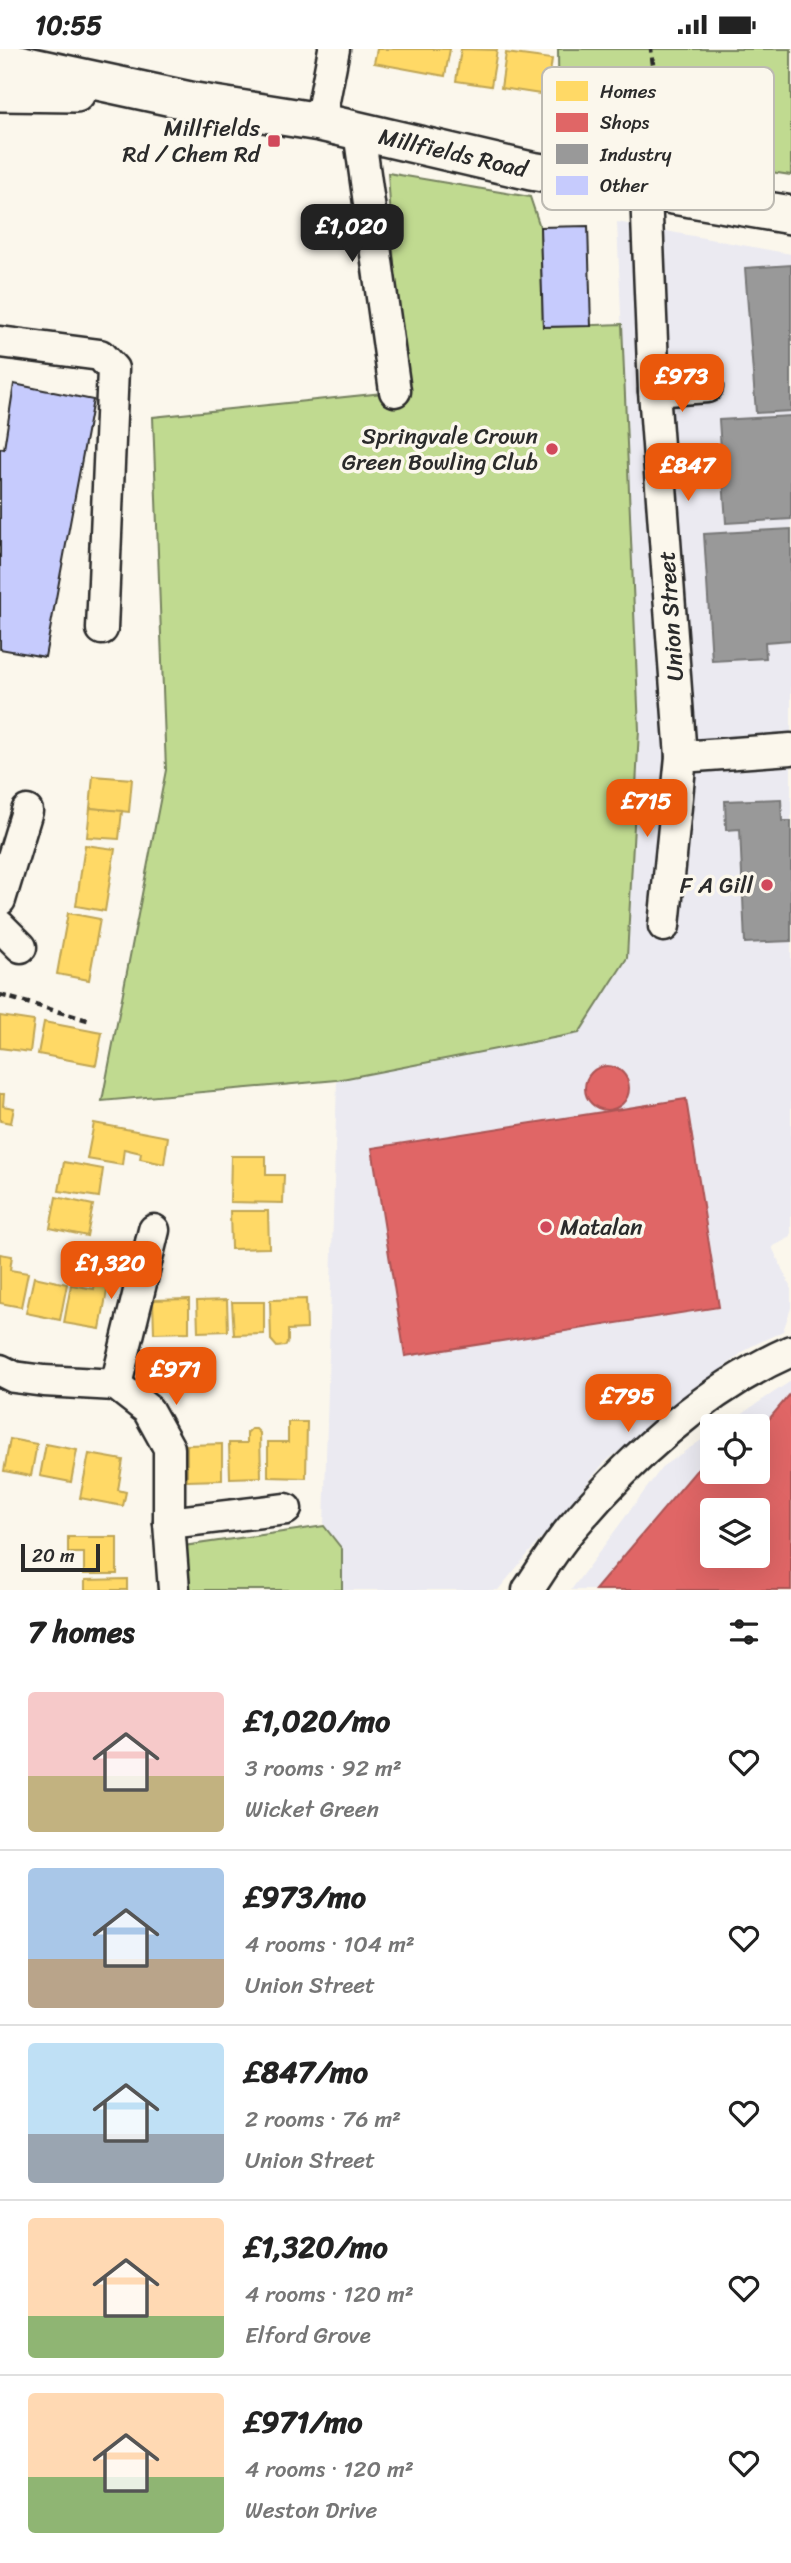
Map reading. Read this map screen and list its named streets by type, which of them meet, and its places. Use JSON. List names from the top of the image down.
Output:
{
  "streets": {
    "main road": ["Millfields Road"],
    "street": ["Union Street"]
  },
  "places": {
    "transit": ["Millfields Rd / Chem Rd"],
    "other": ["Springvale Crown Green Bowling Club", "F A Gill", "Matalan"]
  },
  "legend": [
    "Homes",
    "Shops",
    "Industry",
    "Other"
  ],
  "scale_bar": "20 m",
  "page": {
    "status": "10:55",
    "price": [
      "£1,020",
      "£973",
      "£847",
      "£715",
      "£1,320",
      "£971",
      "£795"
    ],
    "scale": "20 m",
    "heading": "7 homes",
    "list": [
      {
        "name": "£1,020/mo",
        "note": "3 rooms · 92 m² · Wicket Green"
      },
      {
        "name": "£973/mo",
        "note": "4 rooms · 104 m² · Union Street"
      },
      {
        "name": "£847/mo",
        "note": "2 rooms · 76 m² · Union Street"
      },
      {
        "name": "£1,320/mo",
        "note": "4 rooms · 120 m² · Elford Grove"
      },
      {
        "name": "£971/mo",
        "note": "4 rooms · 120 m² · Weston Drive"
      }
    ]
  }
}
